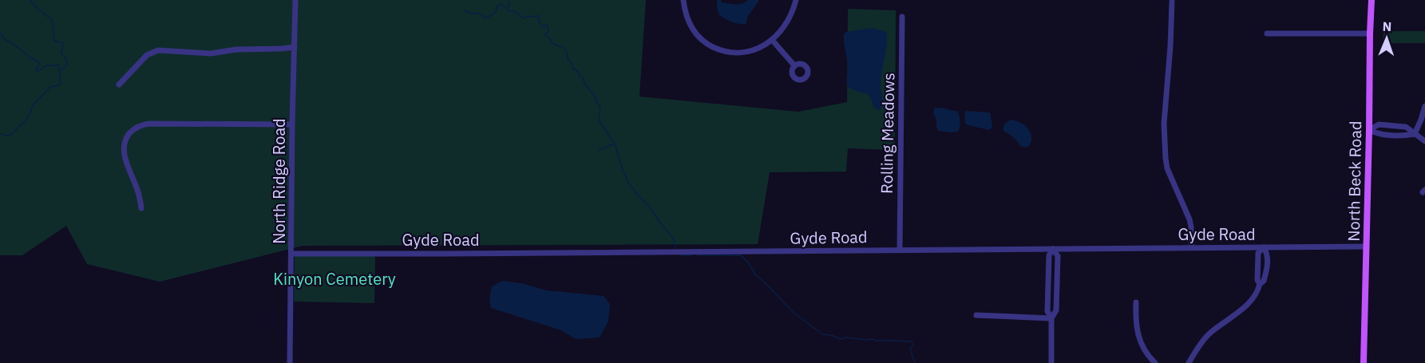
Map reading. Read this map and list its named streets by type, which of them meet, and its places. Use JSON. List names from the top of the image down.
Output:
{
  "streets": {
    "main road": ["North Beck Road"],
    "street": ["Rolling Meadows", "North Ridge Road", "Gyde Road"]
  },
  "crossings": [
    ["Rolling Meadows", "Gyde Road"],
    ["North Ridge Road", "Gyde Road"],
    ["North Beck Road", "Gyde Road"]
  ],
  "parks": ["Kinyon Cemetery"],
  "north": "top"
}
